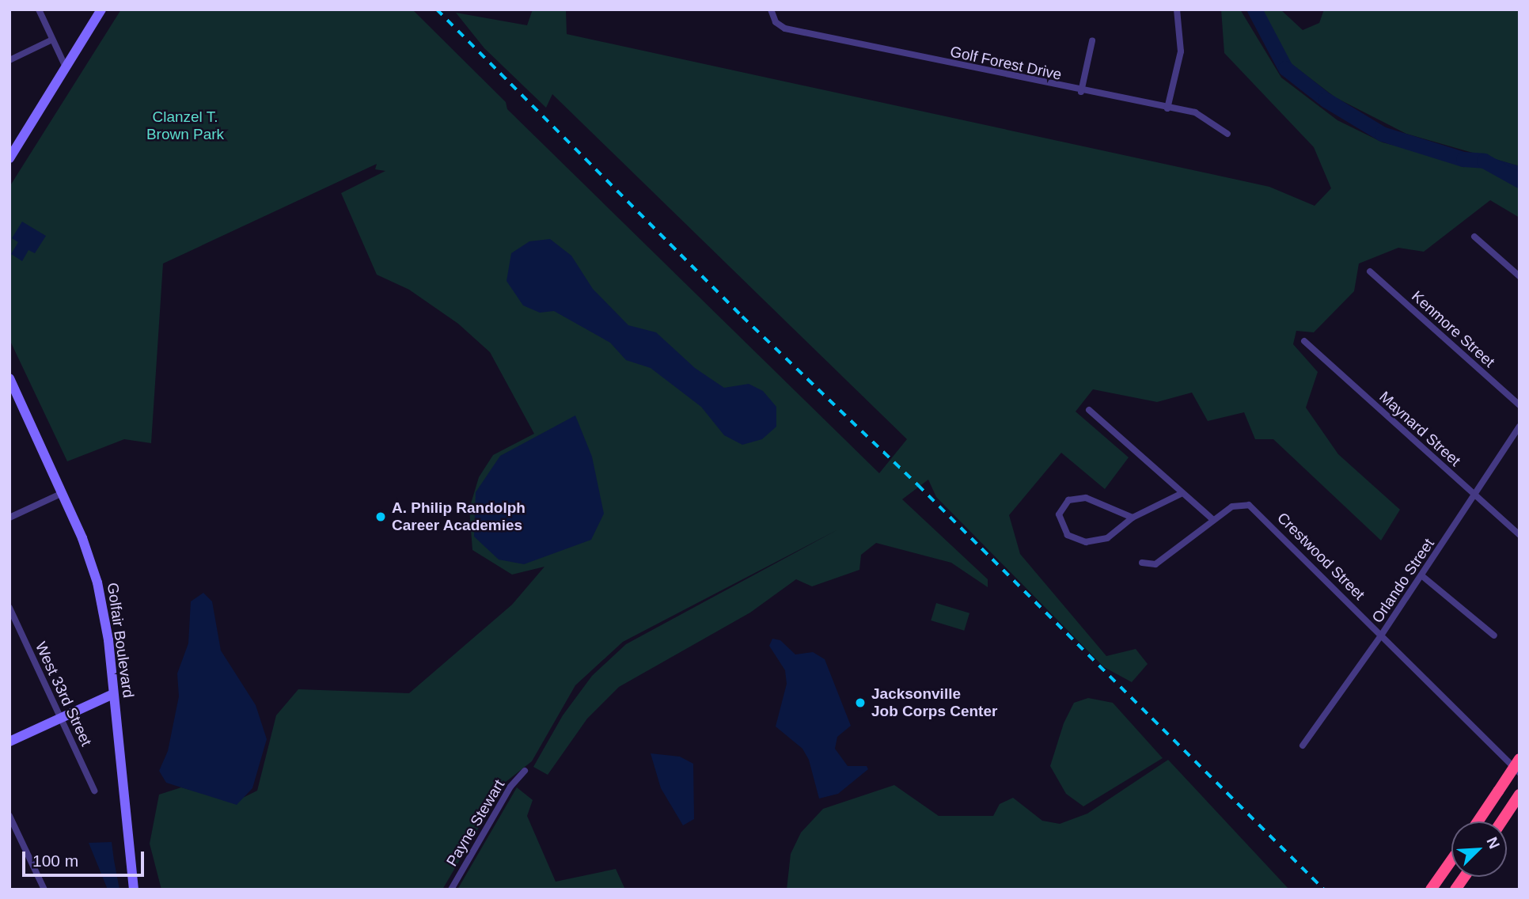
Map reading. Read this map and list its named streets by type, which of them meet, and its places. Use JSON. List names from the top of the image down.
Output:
{
  "streets": {
    "main road": ["Golfair Boulevard"],
    "street": [
      "Golf Forest Drive",
      "Kenmore Street",
      "Maynard Street",
      "Crestwood Street",
      "Orlando Street",
      "West 33rd Street",
      "Payne Stewart"
    ]
  },
  "crossings": [
    ["Maynard Street", "Orlando Street"],
    ["Crestwood Street", "Orlando Street"]
  ],
  "parks": ["Clanzel T. Brown Park"],
  "places": ["A. Philip Randolph Career Academies", "Jacksonville Job Corps Center"],
  "scale_bar": "100 m",
  "north": "top right"
}
